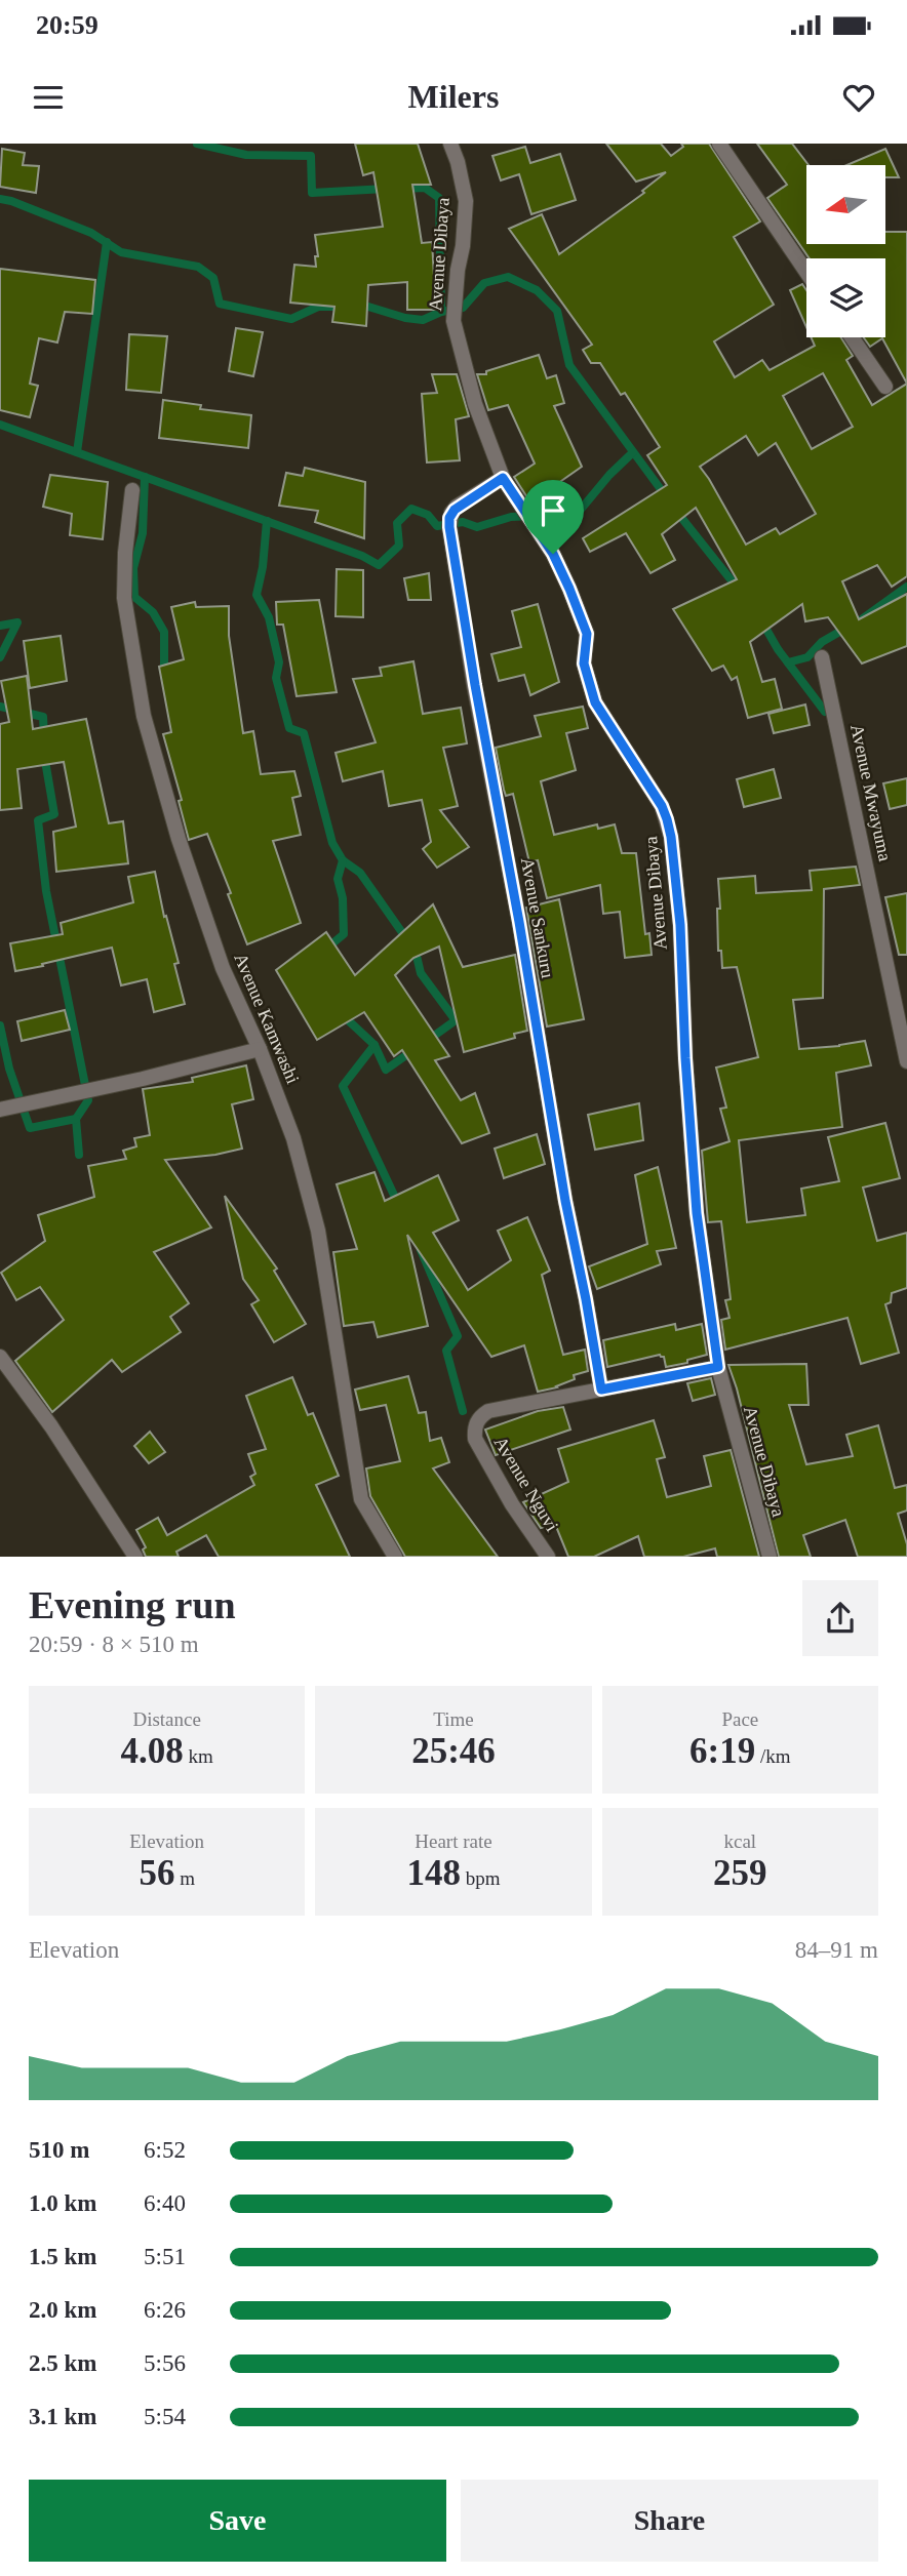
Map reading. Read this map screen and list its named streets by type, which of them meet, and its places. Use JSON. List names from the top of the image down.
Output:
{
  "streets": {
    "street": [
      "Avenue Dibaya",
      "Avenue Mwayuma",
      "Avenue Sankuru",
      "Avenue Kamwashi",
      "Avenue Nguvi"
    ]
  },
  "crossings": [
    ["Avenue Dibaya", "Avenue Sankuru"],
    ["Avenue Dibaya", "Avenue Nguvi"],
    ["Avenue Sankuru", "Avenue Nguvi"]
  ],
  "north": "left",
  "page": {
    "status": "20:59",
    "header": "Milers",
    "heading": ["Evening run", "20:59 · 8 × 510 m"],
    "stats": [
      ["Distance", "4.08 km"],
      ["Time", "25:46"],
      ["Pace", "6:19 /km"],
      ["Elevation", "56 m"],
      ["Heart rate", "148 bpm"],
      ["kcal", "259"]
    ],
    "chart": ["Elevation", "84–91 m"],
    "list": [
      {
        "name": "510 m",
        "note": "6:52"
      },
      {
        "name": "1.0 km",
        "note": "6:40"
      },
      {
        "name": "1.5 km",
        "note": "5:51"
      },
      {
        "name": "2.0 km",
        "note": "6:26"
      },
      {
        "name": "2.5 km",
        "note": "5:56"
      },
      {
        "name": "3.1 km",
        "note": "5:54"
      }
    ],
    "buttons": ["Save", "Share"]
  }
}
